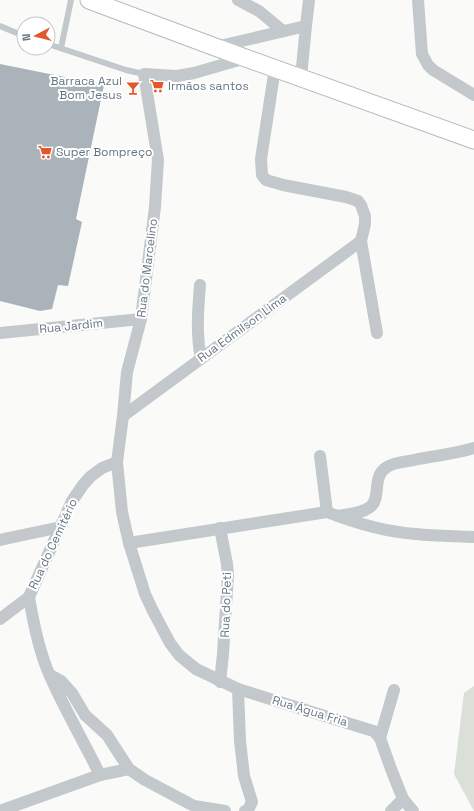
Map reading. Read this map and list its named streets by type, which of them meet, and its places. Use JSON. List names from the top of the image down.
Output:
{
  "streets": {
    "street": [
      "Rua do Marcelino",
      "Rua Jardim",
      "Rua Edmilson Lima",
      "Rua do Cemitério",
      "Rua do Peti",
      "Rua Água Fria"
    ]
  },
  "crossings": [
    ["Rua do Marcelino", "Rua Jardim"],
    ["Rua do Marcelino", "Rua Edmilson Lima"],
    ["Rua do Marcelino", "Rua do Cemitério"],
    ["Rua do Marcelino", "Rua Água Fria"],
    ["Rua do Peti", "Rua Água Fria"]
  ],
  "places": {
    "supermarket": ["Irmãos santos", "Super Bompreço"],
    "bar": ["Barraca Azul Bom Jesus"]
  },
  "north": "left"
}
